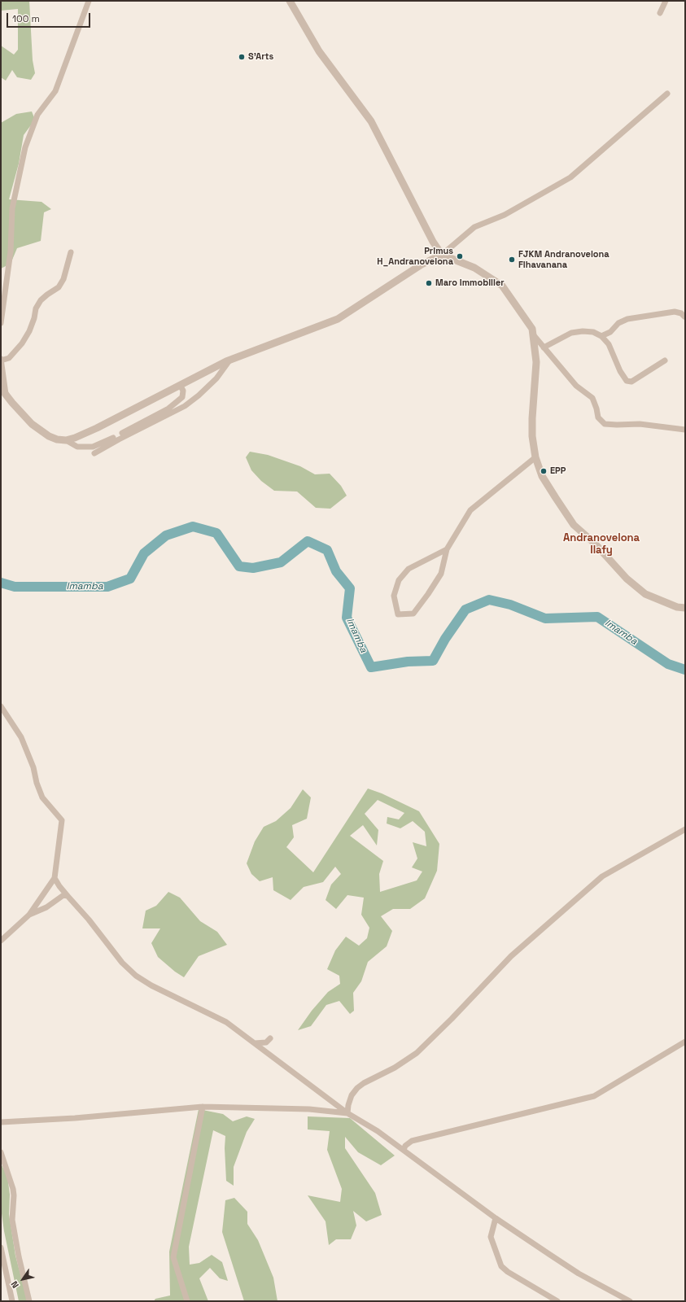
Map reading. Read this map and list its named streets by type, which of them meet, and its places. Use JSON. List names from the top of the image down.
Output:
{
  "districts": ["Andranovelona Ilafy"],
  "water": ["Imamba"],
  "places": [
    "S'Arts",
    "Primus H_Andranovelona",
    "FJKM Andranovelona Fihavanana",
    "Maro Immobilier",
    "EPP"
  ],
  "scale_bar": "100 m",
  "north": "bottom left"
}
